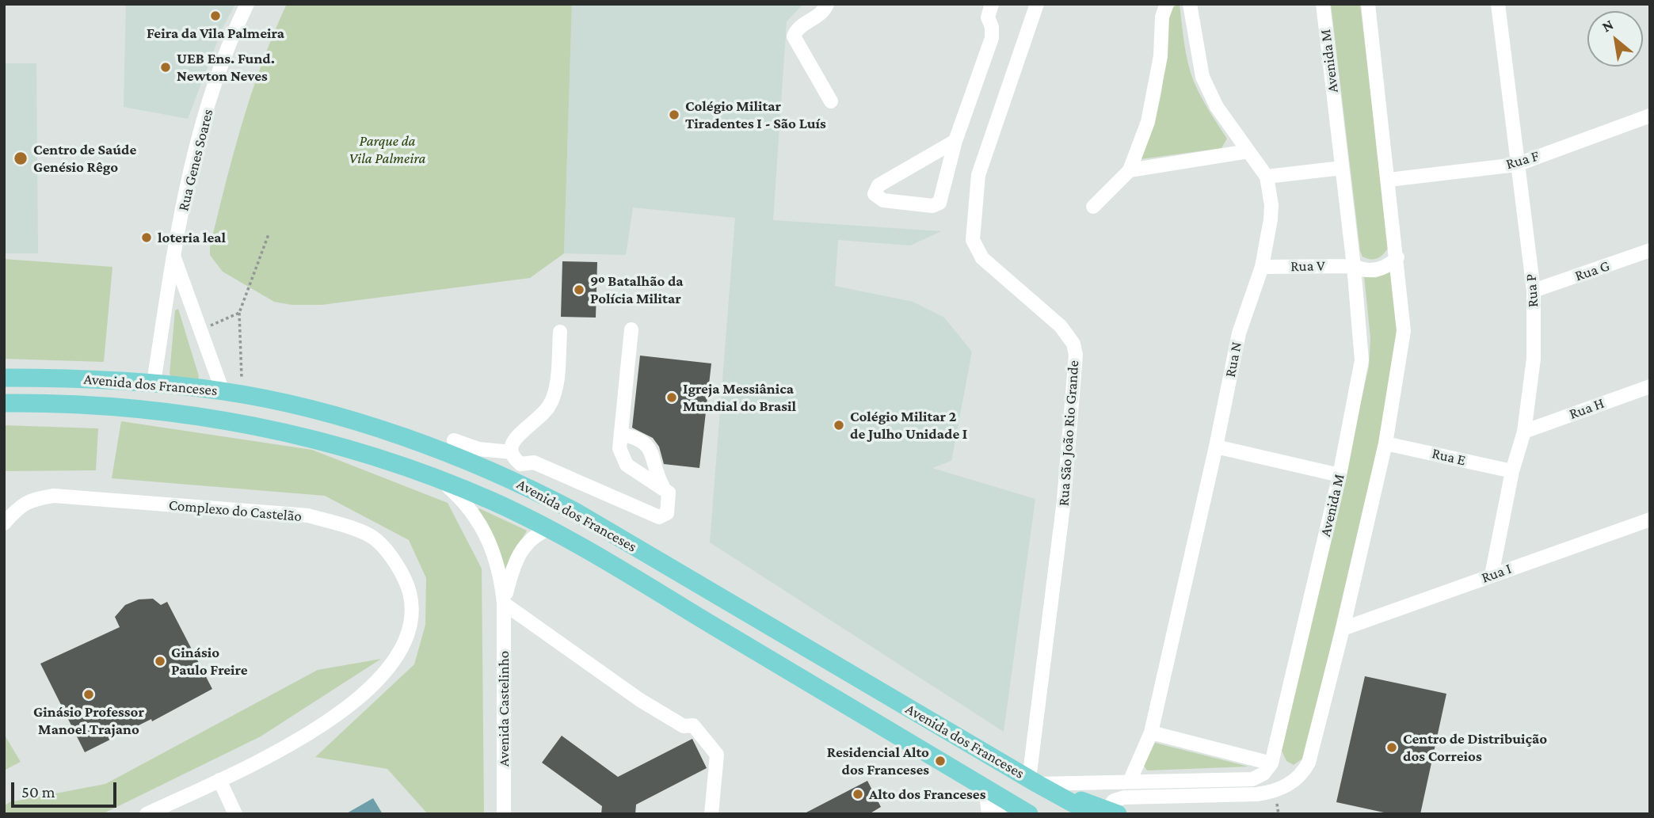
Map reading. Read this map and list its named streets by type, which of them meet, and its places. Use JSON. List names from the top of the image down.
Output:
{
  "streets": {
    "main road": ["Avenida dos Franceses"],
    "street": [
      "Avenida M",
      "Rua Genes Soares",
      "Rua F",
      "Rua V",
      "Rua G",
      "Rua P",
      "Rua N",
      "Rua H",
      "Rua São João Rio Grande",
      "Rua E",
      "Complexo do Castelão",
      "Rua I",
      "Avenida Castelinho"
    ]
  },
  "crossings": [
    ["Avenida M", "Rua V"],
    ["Rua Genes Soares", "Avenida dos Franceses"],
    ["Rua F", "Rua P"],
    ["Rua V", "Rua N"],
    ["Rua G", "Rua P"],
    ["Rua P", "Rua H"],
    ["Rua P", "Rua E"],
    ["Rua P", "Rua I"],
    ["Avenida dos Franceses", "Rua São João Rio Grande"],
    ["Avenida dos Franceses", "Avenida Castelinho"]
  ],
  "parks": ["Parque da Vila Palmeira"],
  "places": [
    "Feira da Vila Palmeira",
    "UEB Ens. Fund. Newton Neves",
    "Colégio Militar Tiradentes I - São Luís",
    "Centro de Saúde Genésio Rêgo",
    "loteria leal",
    "9º Batalhão da Polícia Militar",
    "Igreja Messiânica Mundial do Brasil",
    "Colégio Militar 2 de Julho Unidade I",
    "Ginásio Paulo Freire",
    "Ginásio Professor Manoel Trajano",
    "Centro de Distribuição dos Correios",
    "Residencial Alto dos Franceses",
    "Alto dos Franceses"
  ],
  "scale_bar": "50 m",
  "north": "top left"
}
